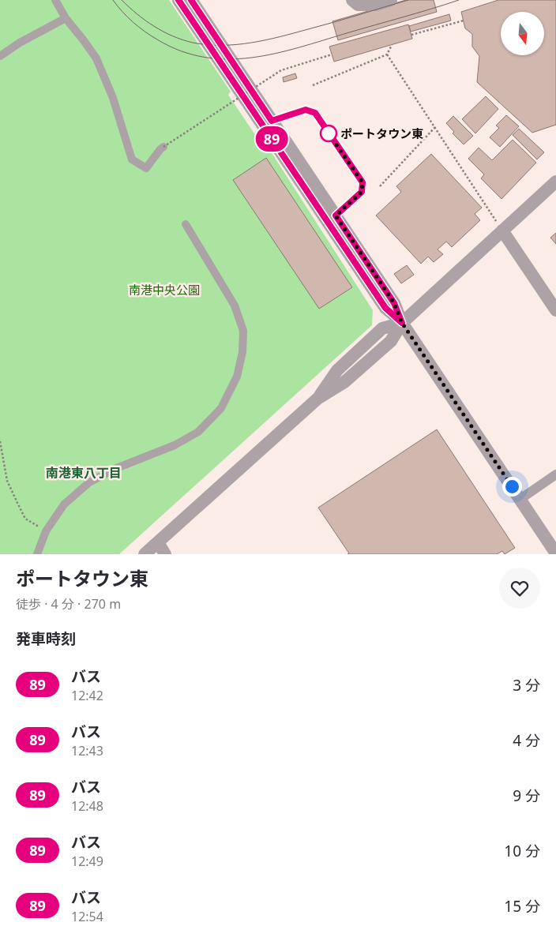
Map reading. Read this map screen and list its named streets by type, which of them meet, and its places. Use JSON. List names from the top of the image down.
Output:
{
  "districts": ["南港東八丁目"],
  "parks": ["南港中央公園"],
  "places": ["ポートタウン東"],
  "lines": ["bus line 89"],
  "north": "bottom",
  "page": {
    "on_map": "89",
    "heading": [
      ["ポートタウン東", "徒歩 · 4 分 · 270 m"],
      "発車時刻"
    ],
    "list": [
      {
        "mark": "89",
        "name": "バス",
        "note": "12:42",
        "value": "3 分"
      },
      {
        "mark": "89",
        "name": "バス",
        "note": "12:43",
        "value": "4 分"
      },
      {
        "mark": "89",
        "name": "バス",
        "note": "12:48",
        "value": "9 分"
      },
      {
        "mark": "89",
        "name": "バス",
        "note": "12:49",
        "value": "10 分"
      },
      {
        "mark": "89",
        "name": "バス",
        "note": "12:54",
        "value": "15 分"
      }
    ]
  }
}
